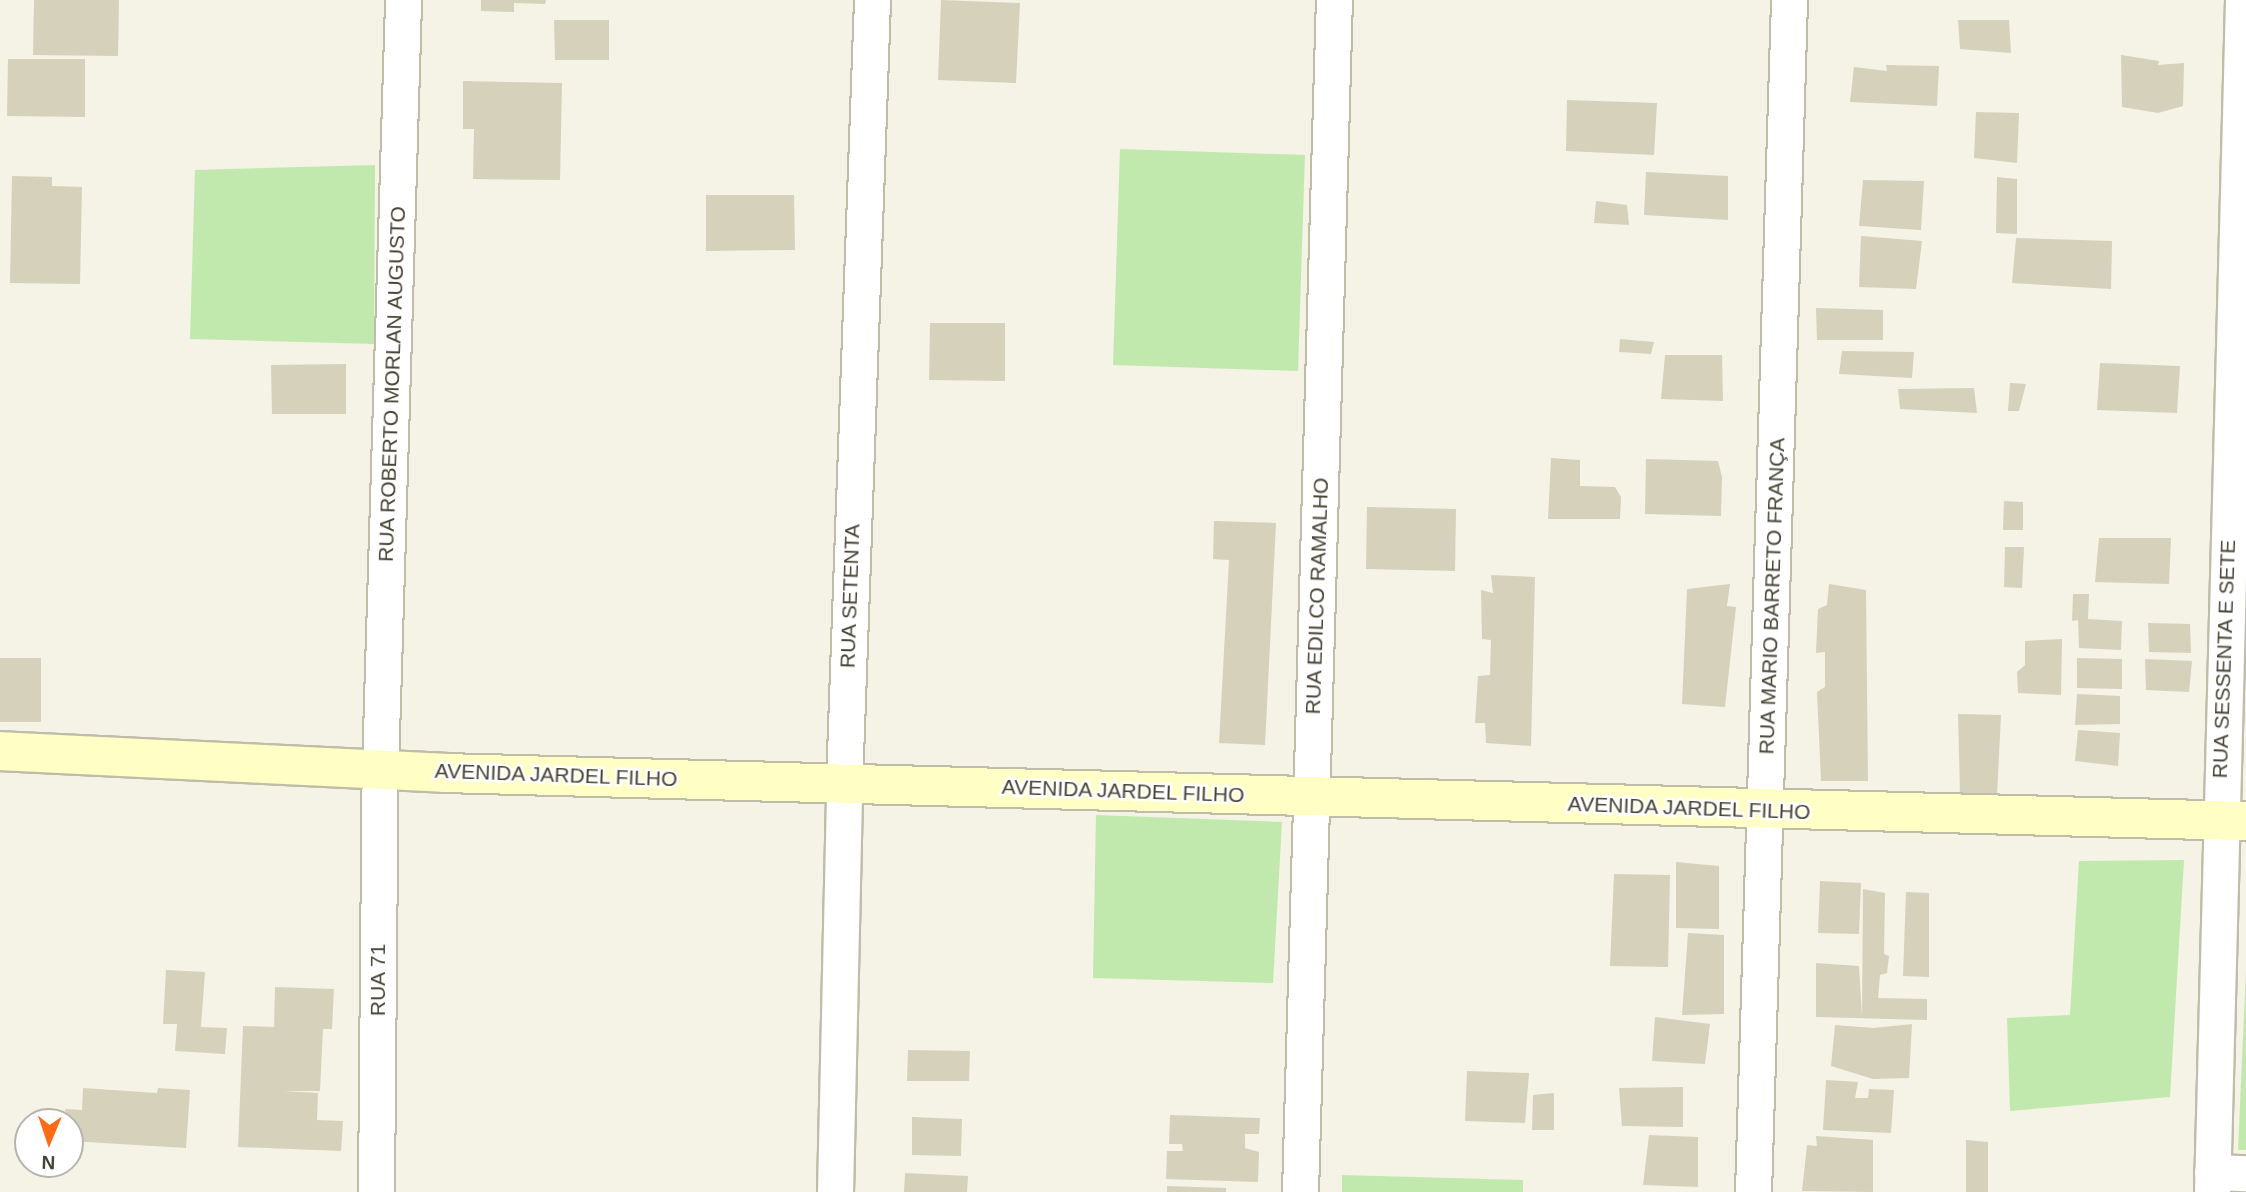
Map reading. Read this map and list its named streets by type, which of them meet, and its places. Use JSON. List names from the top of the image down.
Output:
{
  "streets": {
    "main road": ["AVENIDA JARDEL FILHO"],
    "street": [
      "RUA ROBERTO MORLAN AUGUSTO",
      "RUA SETENTA",
      "RUA EDILCO RAMALHO",
      "RUA MARIO BARRETO FRANÇA",
      "RUA SESSENTA E SETE",
      "RUA 71"
    ]
  },
  "crossings": [
    ["RUA ROBERTO MORLAN AUGUSTO", "AVENIDA JARDEL FILHO"],
    ["RUA ROBERTO MORLAN AUGUSTO", "RUA 71"],
    ["RUA SETENTA", "AVENIDA JARDEL FILHO"],
    ["RUA EDILCO RAMALHO", "AVENIDA JARDEL FILHO"],
    ["RUA MARIO BARRETO FRANÇA", "AVENIDA JARDEL FILHO"],
    ["RUA SESSENTA E SETE", "AVENIDA JARDEL FILHO"],
    ["AVENIDA JARDEL FILHO", "RUA 71"]
  ],
  "north": "bottom"
}
